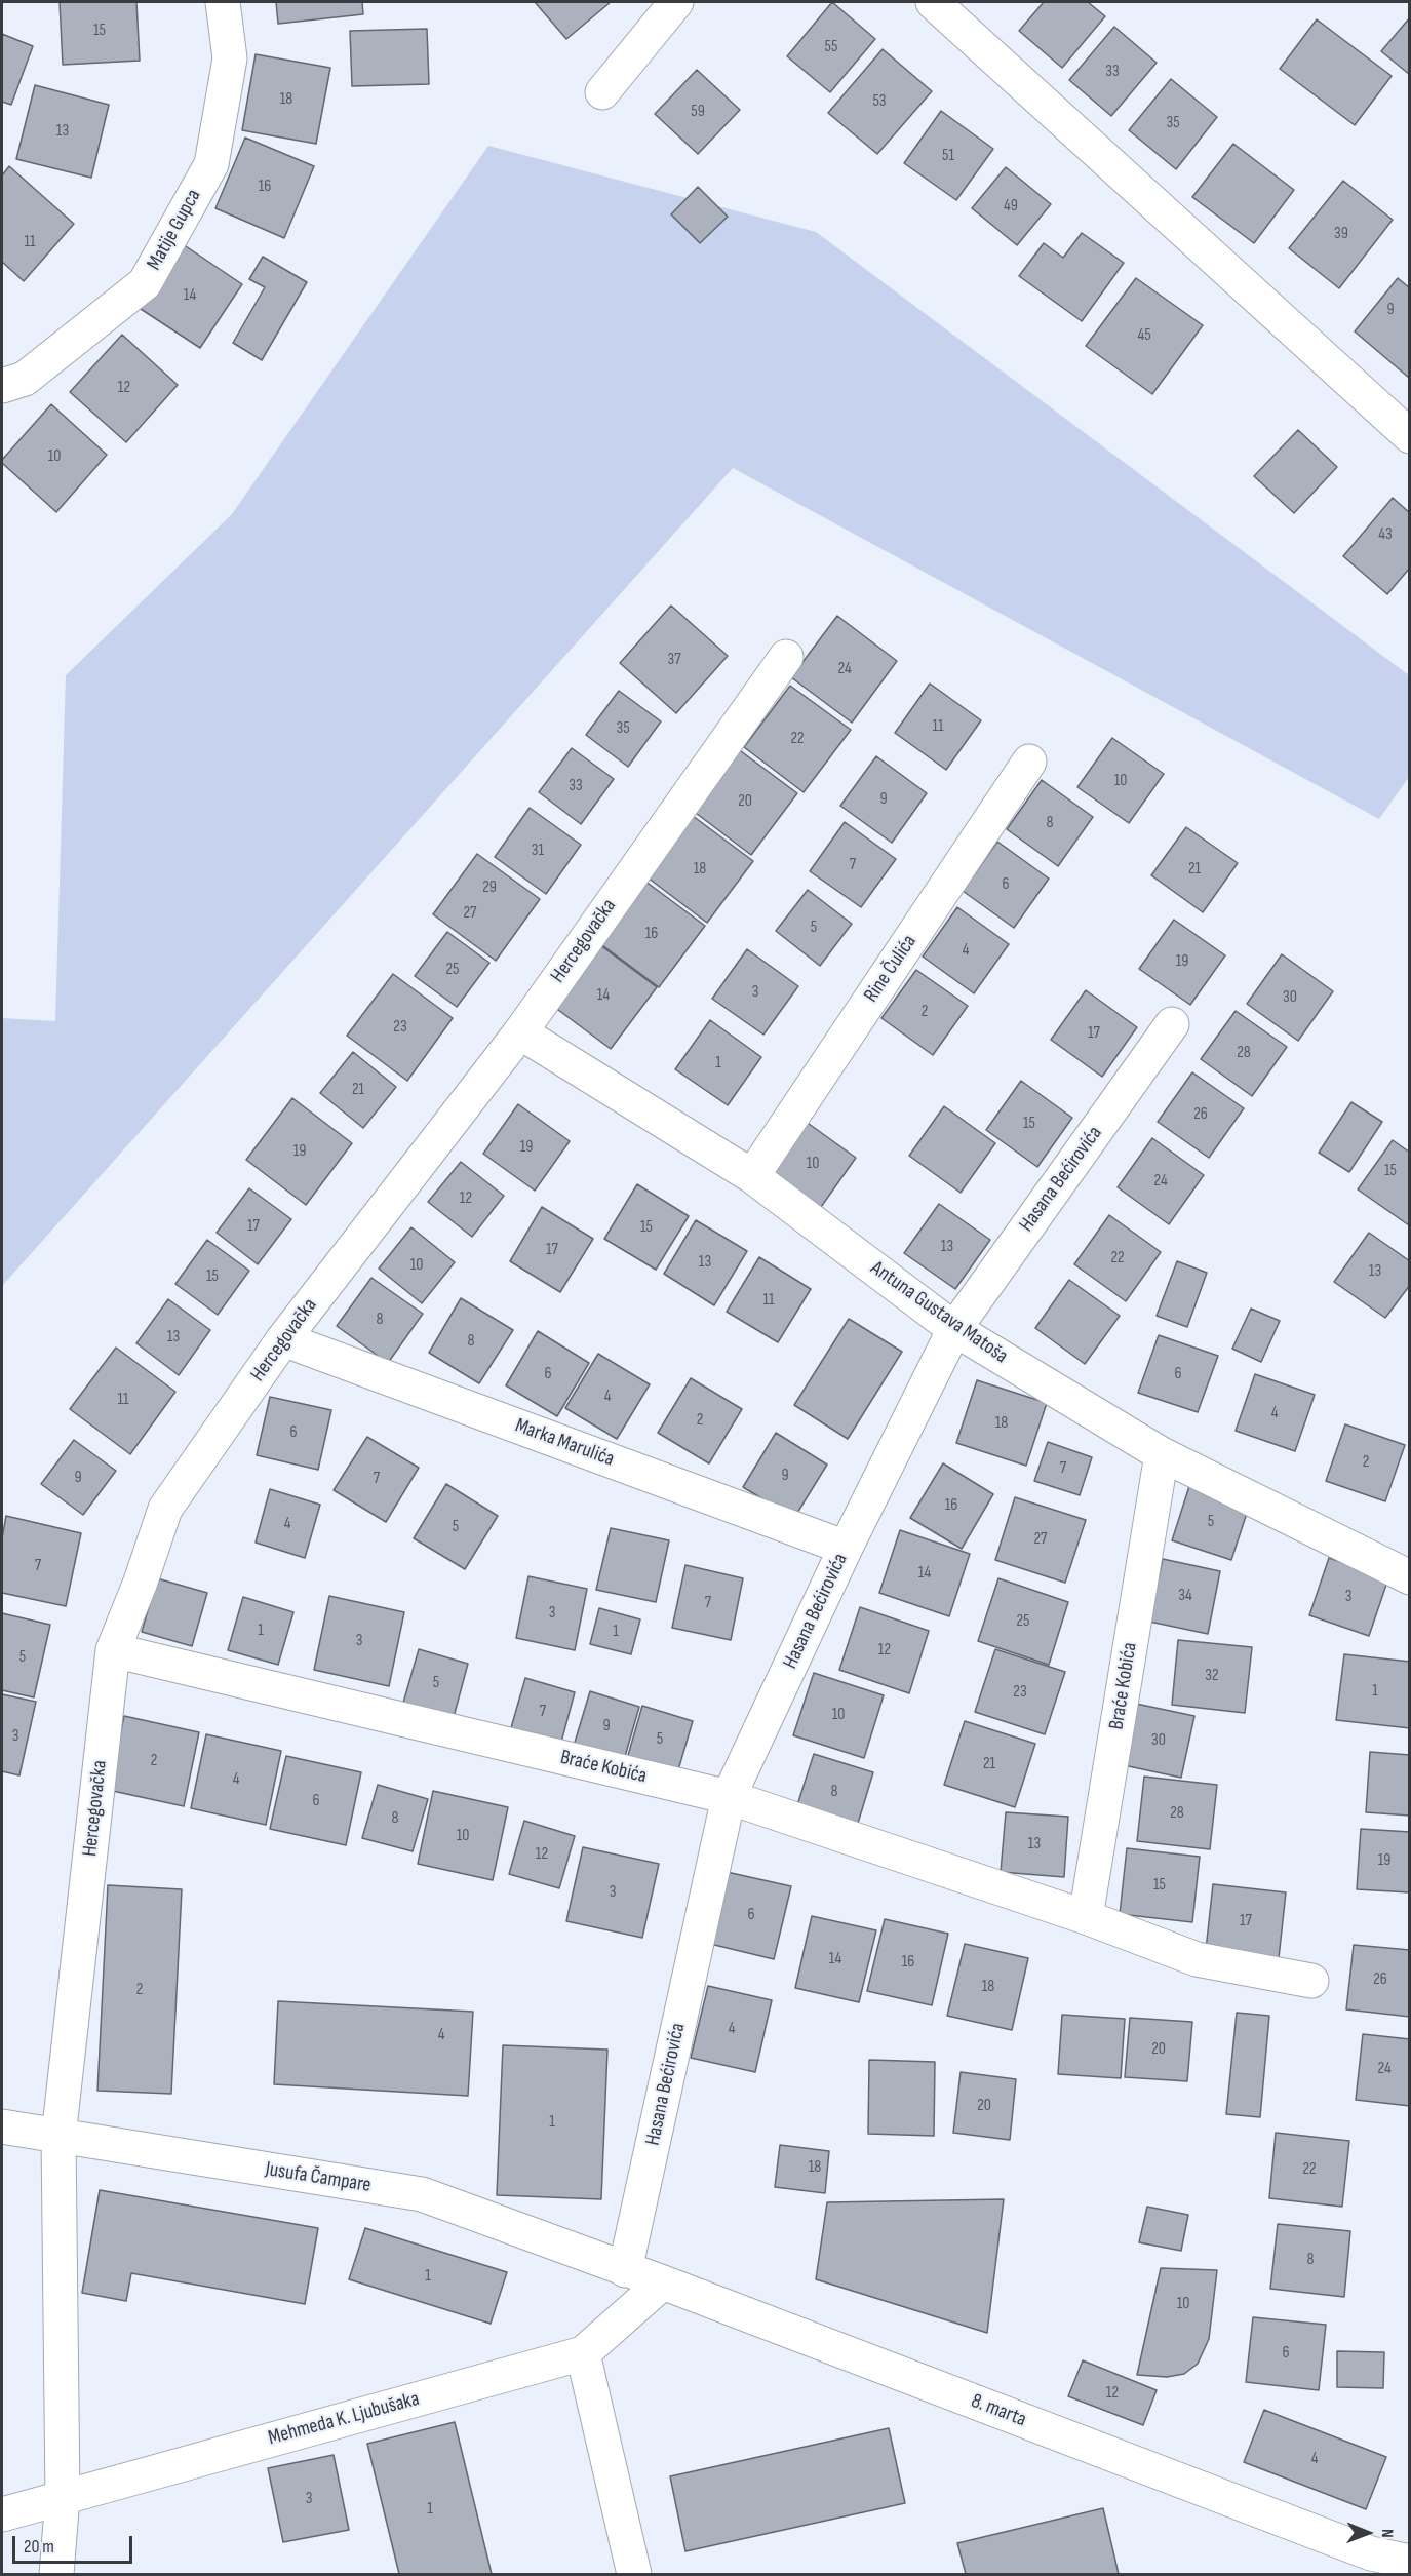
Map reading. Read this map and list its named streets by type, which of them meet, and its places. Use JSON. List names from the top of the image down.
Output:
{
  "streets": {
    "street": [
      "Matije Gupca",
      "Hercegovačka",
      "Rine Čulića",
      "Hasana Bećirovića",
      "Antuna Gustava Matoša",
      "Marka Marulića",
      "Braće Kobića",
      "Jusufa Čampare",
      "8. marta",
      "Mehmeda K. Ljubušaka"
    ]
  },
  "crossings": [
    ["Hercegovačka", "Antuna Gustava Matoša"],
    ["Hercegovačka", "Marka Marulića"],
    ["Hercegovačka", "Braće Kobića"],
    ["Hercegovačka", "Jusufa Čampare"],
    ["Hercegovačka", "Mehmeda K. Ljubušaka"],
    ["Rine Čulića", "Antuna Gustava Matoša"],
    ["Hasana Bećirovića", "Antuna Gustava Matoša"],
    ["Hasana Bećirovića", "Marka Marulića"],
    ["Hasana Bećirovića", "Braće Kobića"],
    ["Hasana Bećirovića", "Jusufa Čampare"],
    ["Hasana Bećirovića", "8. marta"],
    ["Antuna Gustava Matoša", "Braće Kobića"],
    ["Jusufa Čampare", "8. marta"],
    ["8. marta", "Mehmeda K. Ljubušaka"]
  ],
  "house_numbers": [
    "15",
    "55",
    "33",
    "18",
    "53",
    "59",
    "35",
    "13",
    "51",
    "16",
    "49",
    "39",
    "11",
    "14",
    "9",
    "45",
    "12",
    "10",
    "43",
    "37",
    "24",
    "11",
    "35",
    "22",
    "10",
    "33",
    "9",
    "20",
    "8",
    "31",
    "7",
    "18",
    "21",
    "6",
    "29",
    "27",
    "5",
    "16",
    "4",
    "19",
    "25",
    "3",
    "14",
    "30",
    "2",
    "23",
    "17",
    "28",
    "1",
    "21",
    "26",
    "15",
    "19",
    "19",
    "10",
    "15",
    "24",
    "12",
    "17",
    "15",
    "13",
    "17",
    "22",
    "13",
    "10",
    "13",
    "15",
    "11",
    "8",
    "13",
    "8",
    "6",
    "6",
    "4",
    "11",
    "4",
    "2",
    "18",
    "6",
    "2",
    "7",
    "9",
    "9",
    "7",
    "16",
    "5",
    "4",
    "5",
    "27",
    "7",
    "14",
    "34",
    "3",
    "7",
    "3",
    "25",
    "1",
    "1",
    "3",
    "12",
    "5",
    "32",
    "5",
    "1",
    "23",
    "7",
    "10",
    "9",
    "3",
    "5",
    "30",
    "2",
    "21",
    "4",
    "8",
    "6",
    "28",
    "8",
    "10",
    "13",
    "12",
    "19",
    "15",
    "3",
    "6",
    "17",
    "14",
    "16",
    "26",
    "18",
    "2",
    "4",
    "4",
    "20",
    "24",
    "20",
    "1",
    "18",
    "22",
    "8",
    "1",
    "10",
    "6",
    "12",
    "4",
    "3",
    "1"
  ],
  "scale_bar": "20 m",
  "north": "right"
}
